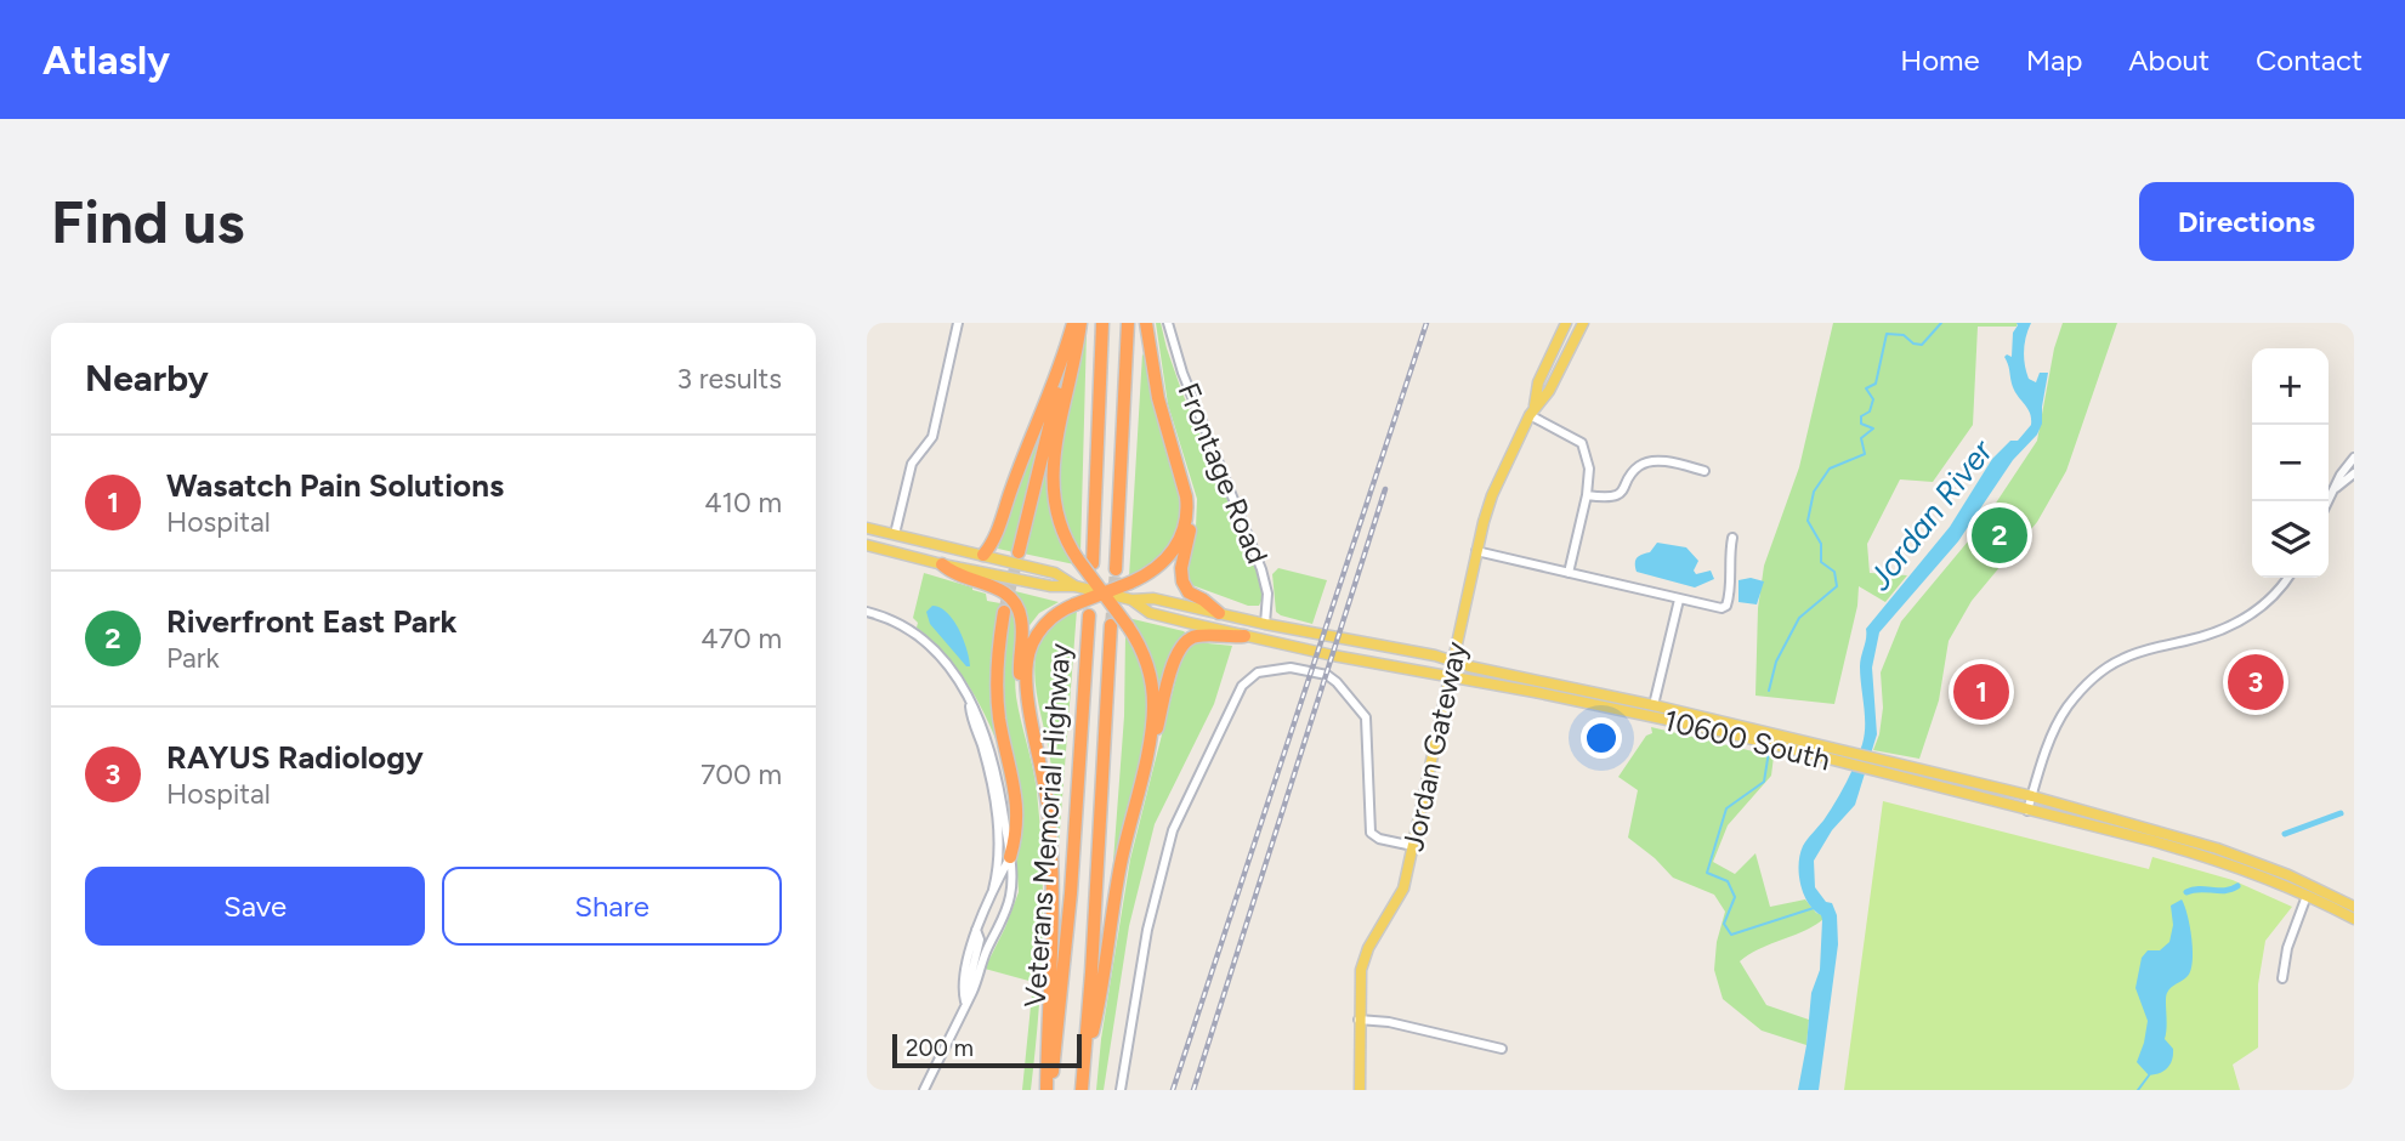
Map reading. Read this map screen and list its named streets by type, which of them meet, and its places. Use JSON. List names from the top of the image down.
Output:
{
  "streets": {
    "highway": ["Veterans Memorial Highway"],
    "main road": ["10600 South", "Jordan Gateway"],
    "street": ["Frontage Road"]
  },
  "crossings": [
    ["Frontage Road", "10600 South"],
    ["10600 South", "Jordan Gateway"]
  ],
  "water": ["Jordan River"],
  "scale_bar": "200 m",
  "page": {
    "header": "Atlasly",
    "nav": [
      "Home",
      "Map",
      "About",
      "Contact"
    ],
    "buttons": [
      "Directions",
      ["Save", "Share"]
    ],
    "title": "Find us",
    "heading": ["Nearby", "3 results"],
    "map_buttons": ["+", "−"],
    "list": [
      {
        "mark": "1",
        "name": "Wasatch Pain Solutions",
        "note": "Hospital",
        "value": "410 m"
      },
      {
        "mark": "2",
        "name": "Riverfront East Park",
        "note": "Park",
        "value": "470 m"
      },
      {
        "mark": "3",
        "name": "RAYUS Radiology",
        "note": "Hospital",
        "value": "700 m"
      }
    ],
    "pins": ["2", "3", "1"],
    "scale": "200 m"
  }
}
